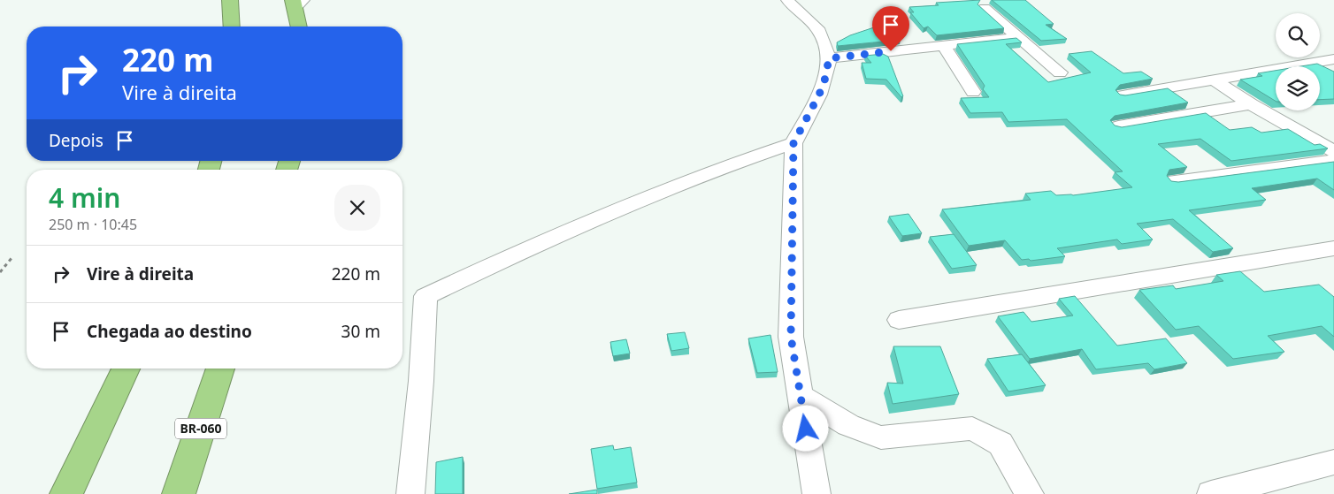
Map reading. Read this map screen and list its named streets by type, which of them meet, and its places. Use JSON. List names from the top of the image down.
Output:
{
  "streets": {
    "highway": ["BR-060"]
  },
  "page": {
    "turn": ["220 m", "Vire à direita"],
    "then": "Depois",
    "heading": ["4 min", "250 m · 10:45"],
    "list": [
      {
        "name": "Vire à direita",
        "value": "220 m"
      },
      {
        "name": "Chegada ao destino",
        "value": "30 m"
      }
    ]
  }
}
